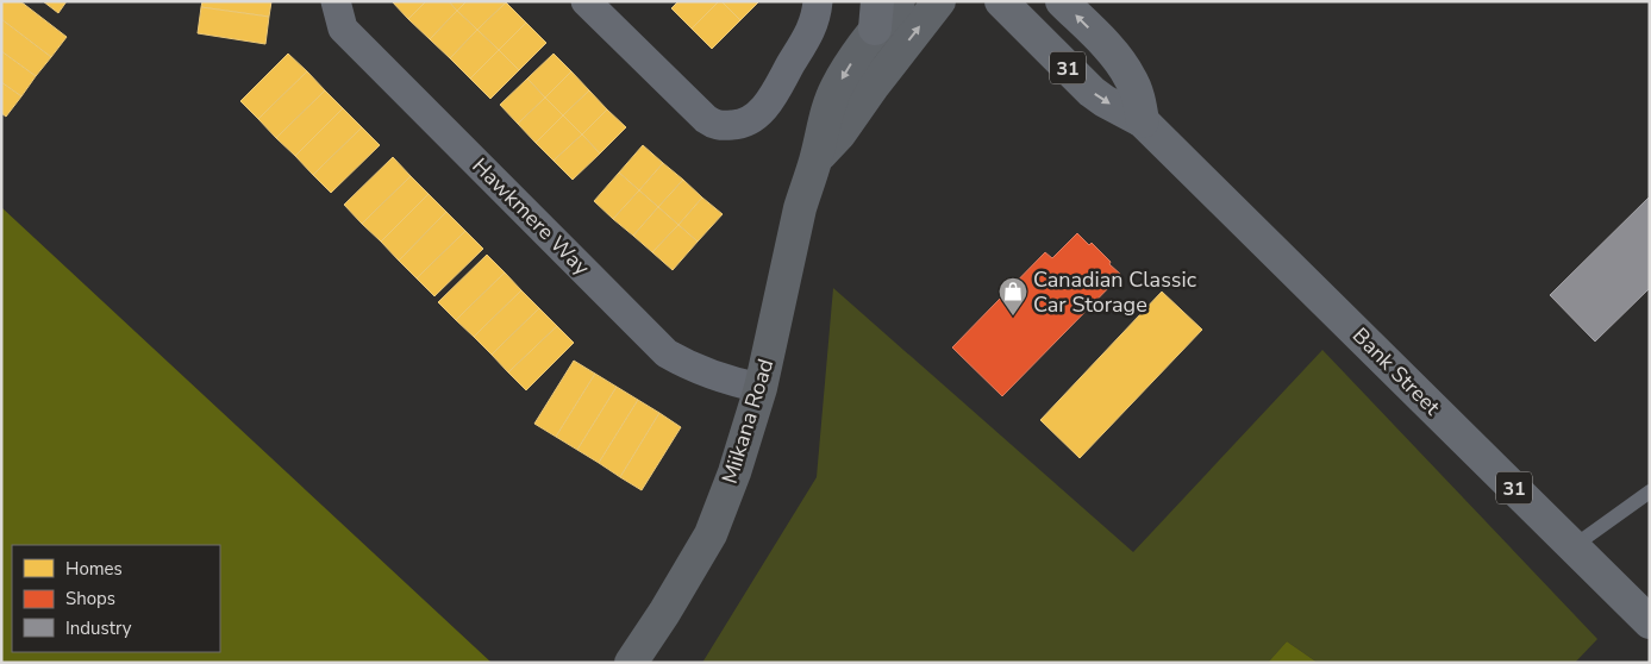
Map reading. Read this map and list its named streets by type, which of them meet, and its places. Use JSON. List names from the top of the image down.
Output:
{
  "streets": {
    "main road": ["31", "Bank Street"],
    "street": ["Hawkmere Way", "Miikana Road"]
  },
  "crossings": [
    ["31", "Bank Street"],
    ["Hawkmere Way", "Miikana Road"]
  ],
  "places": {
    "shop": ["Canadian Classic Car Storage"]
  },
  "legend": ["Homes", "Shops", "Industry"]
}
